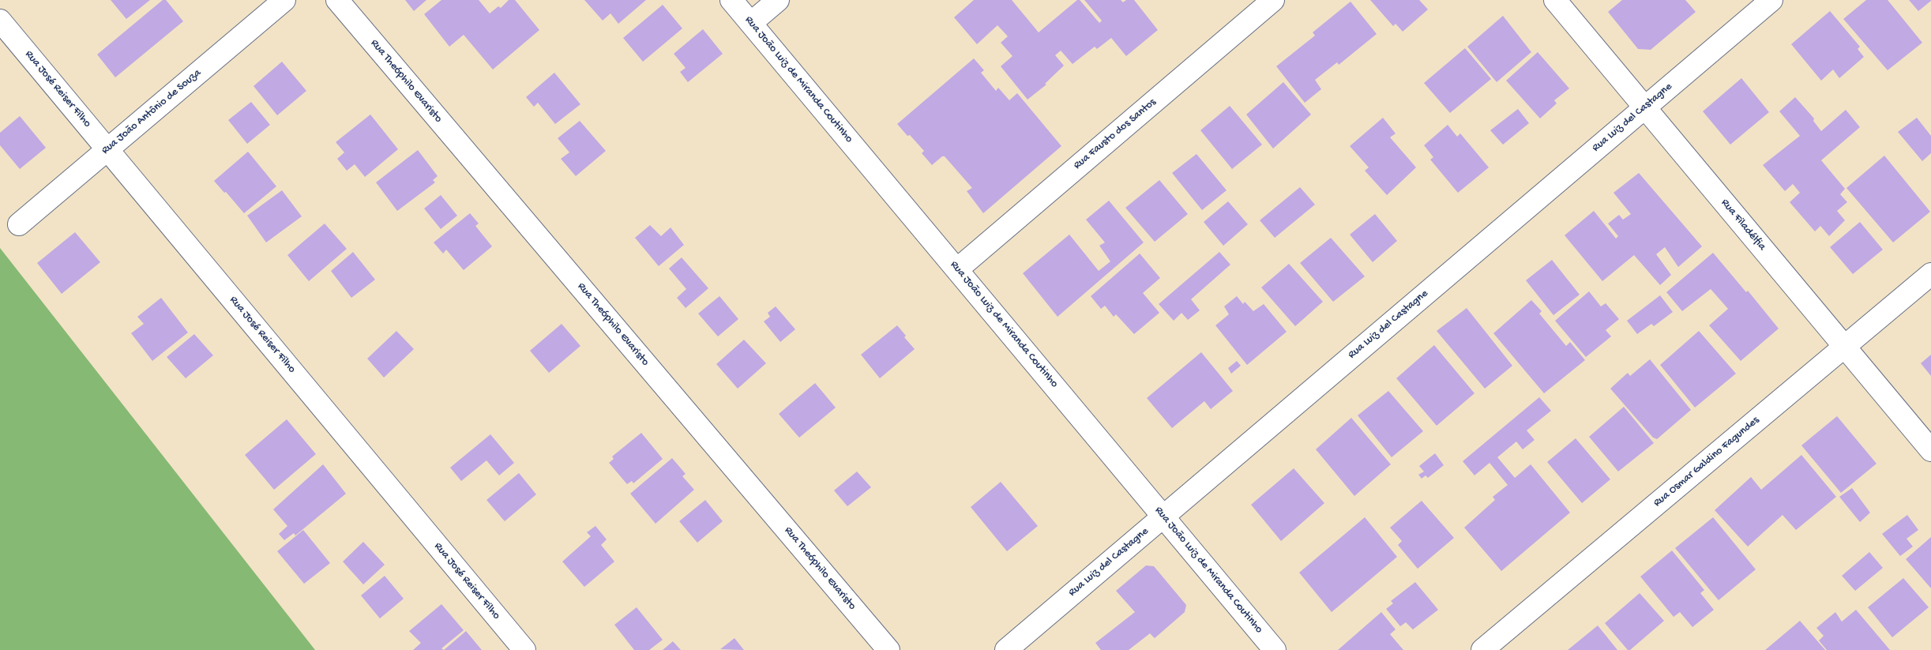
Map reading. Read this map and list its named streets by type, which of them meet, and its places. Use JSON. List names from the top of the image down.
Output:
{
  "streets": {
    "street": [
      "Rua João Luiz de Miranda Coutinho",
      "Rua Theóphilo Evaristo",
      "Rua José Reiser Filho",
      "Rua João Antônio de Souza",
      "Rua Luiz del Castagne",
      "Rua Fausto dos Santos",
      "Rua Filadélfia",
      "Rua Osmar Galdino Fagundes"
    ]
  },
  "crossings": [
    ["Rua João Luiz de Miranda Coutinho", "Rua Luiz del Castagne"],
    ["Rua João Luiz de Miranda Coutinho", "Rua Fausto dos Santos"],
    ["Rua José Reiser Filho", "Rua João Antônio de Souza"],
    ["Rua Luiz del Castagne", "Rua Filadélfia"],
    ["Rua Filadélfia", "Rua Osmar Galdino Fagundes"]
  ]
}
